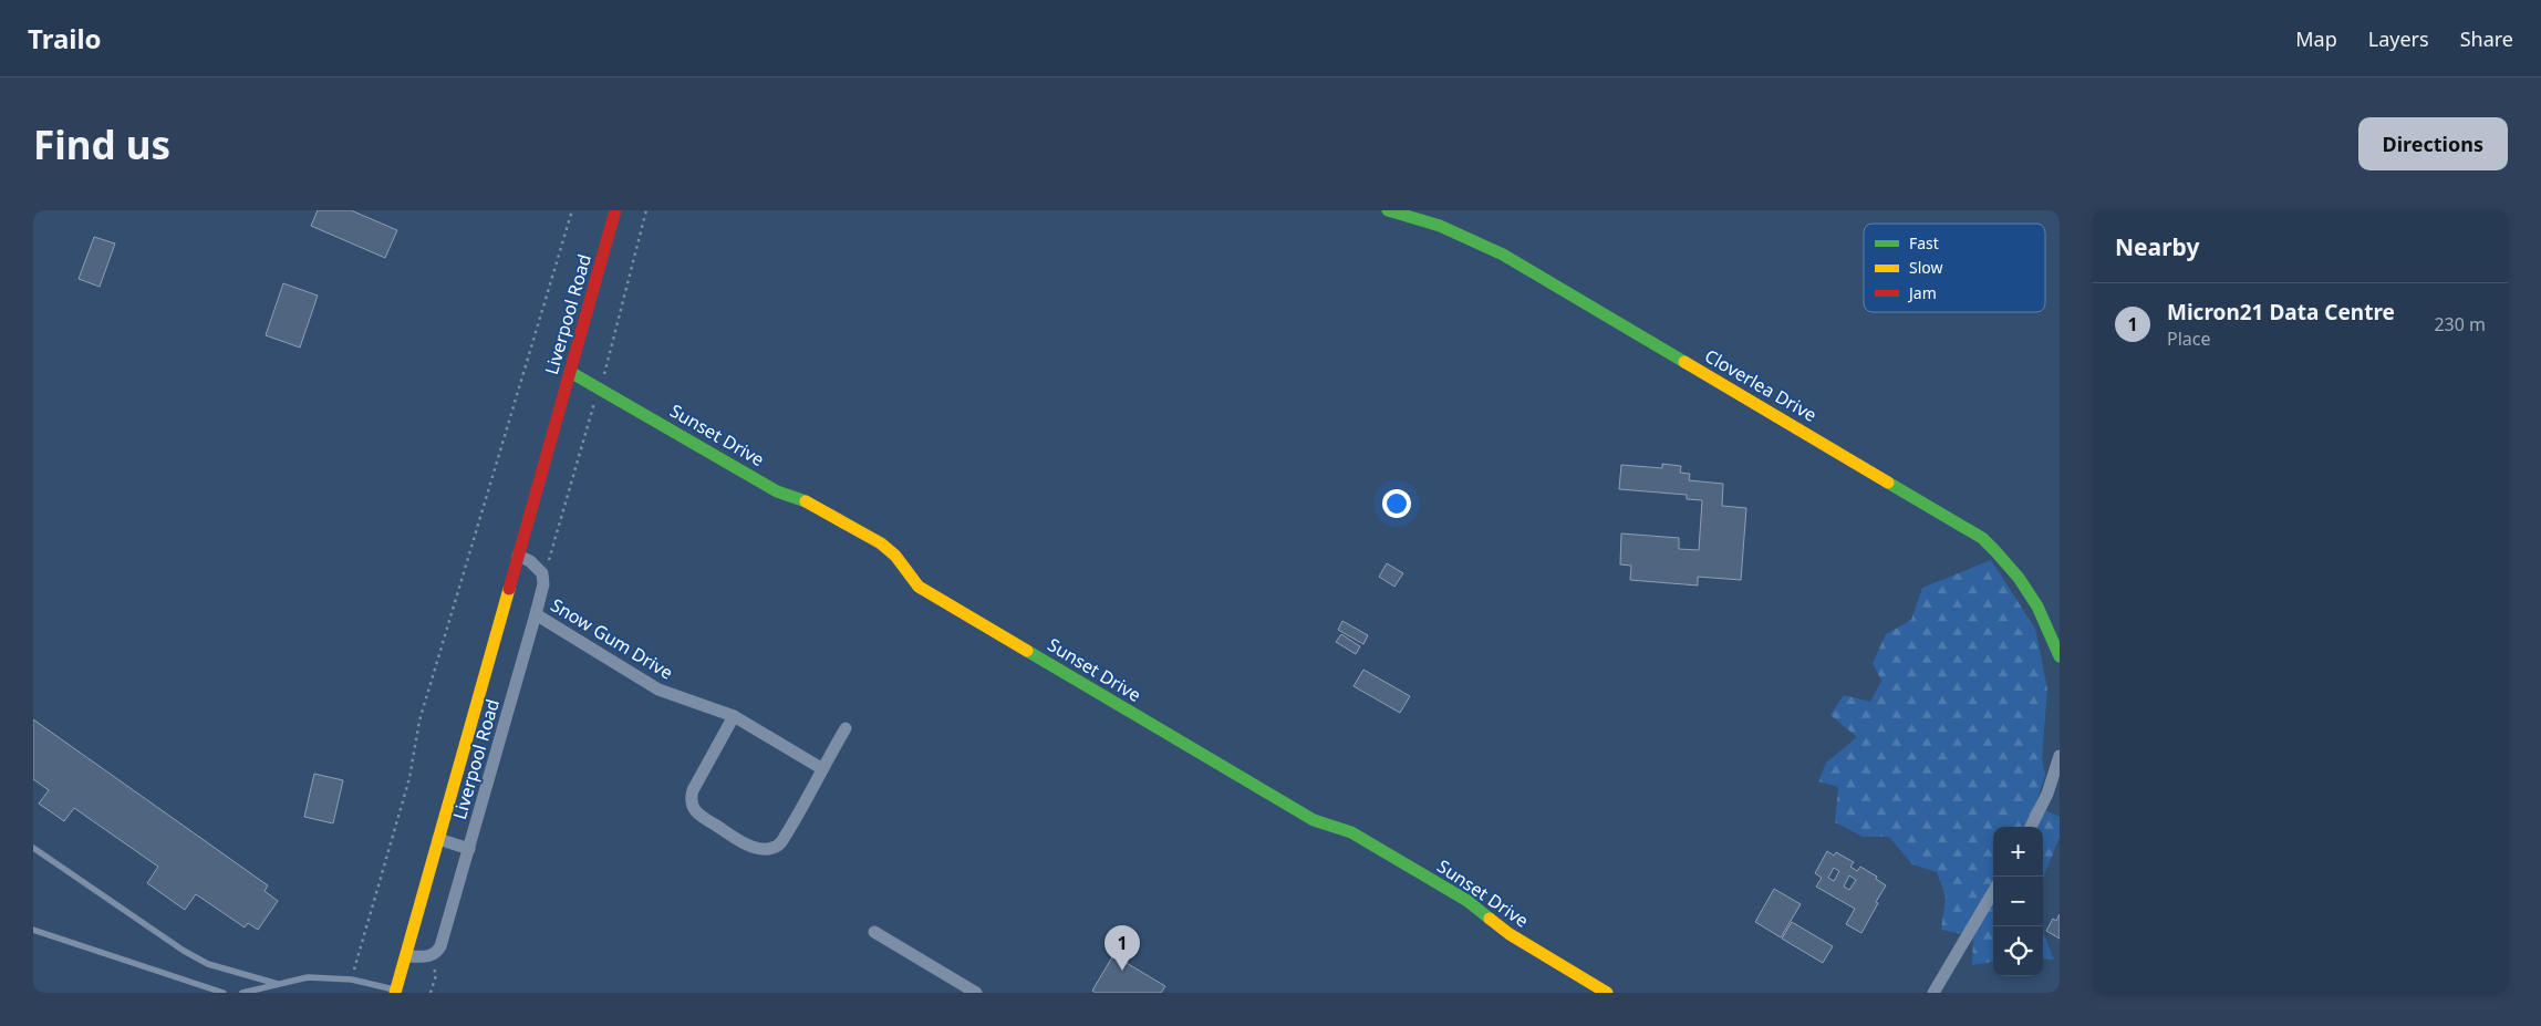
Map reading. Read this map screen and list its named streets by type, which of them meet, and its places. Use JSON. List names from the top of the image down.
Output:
{
  "streets": {
    "street": [
      "Liverpool Road",
      "Cloverlea Drive",
      "Sunset Drive",
      "Snow Gum Drive"
    ]
  },
  "crossings": [
    ["Liverpool Road", "Sunset Drive"],
    ["Liverpool Road", "Snow Gum Drive"]
  ],
  "legend": ["Fast", "Slow", "Jam"],
  "page": {
    "header": "Trailo",
    "nav": ["Map", "Layers", "Share"],
    "buttons": "Directions",
    "title": "Find us",
    "heading": "Nearby",
    "list": [
      {
        "mark": "1",
        "name": "Micron21 Data Centre",
        "note": "Place",
        "value": "230 m"
      }
    ],
    "map_buttons": ["+", "−"],
    "pins": "1"
  }
}
